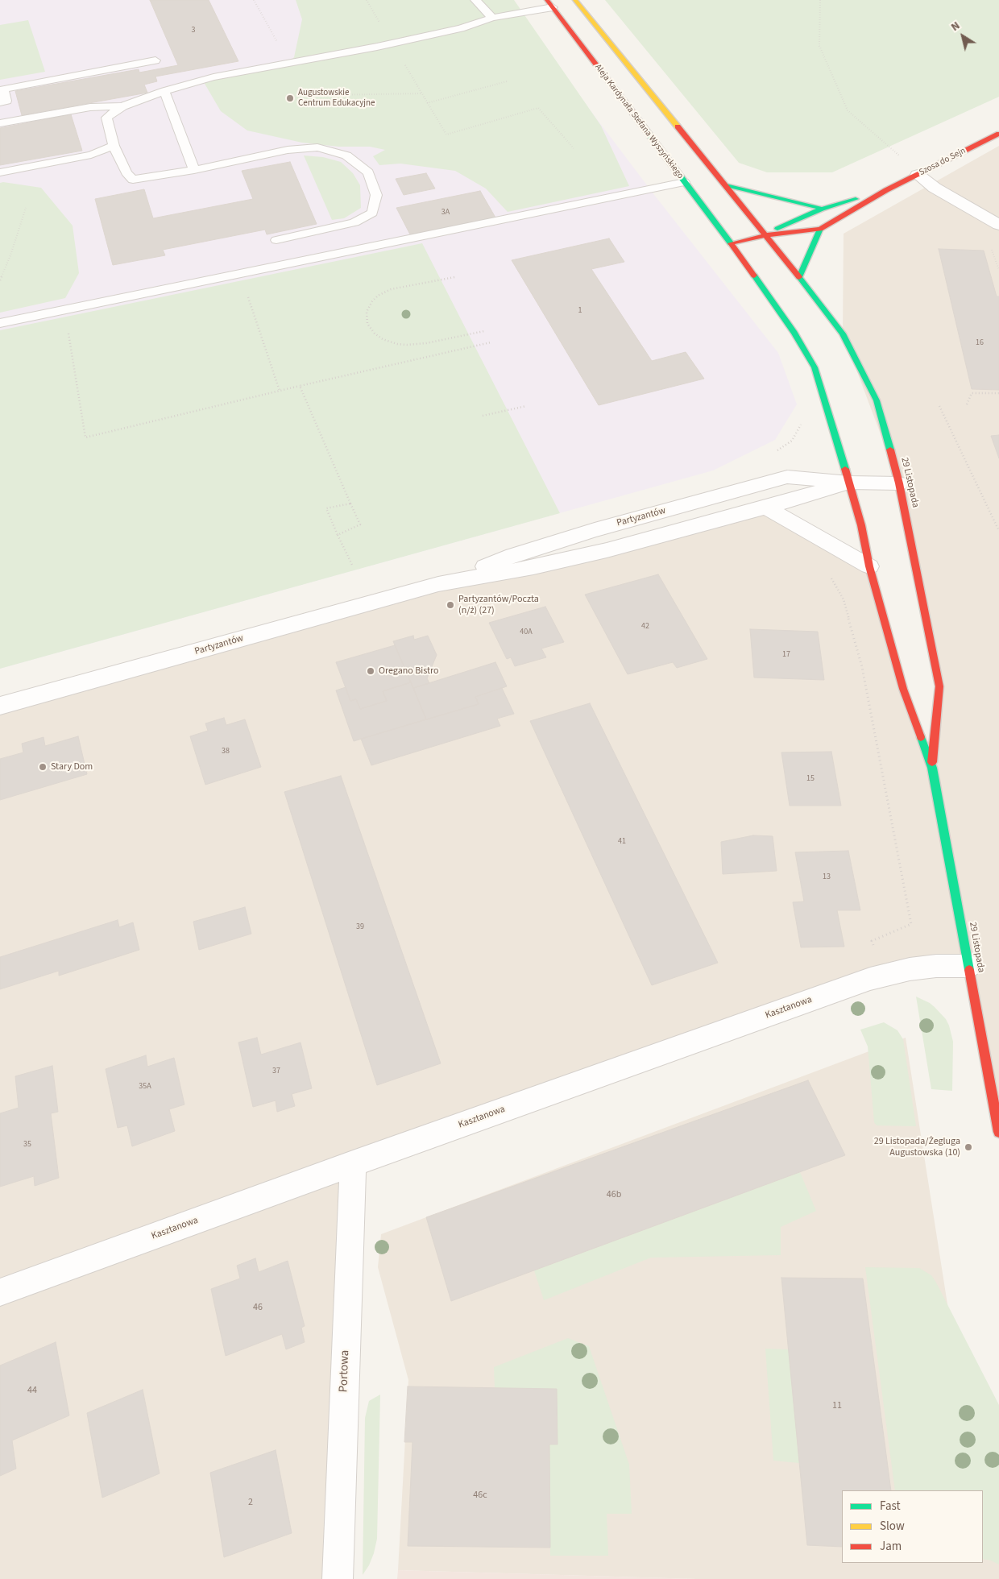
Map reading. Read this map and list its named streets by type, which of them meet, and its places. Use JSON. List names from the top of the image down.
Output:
{
  "streets": {
    "main road": ["Aleja Kardynała Stefana Wyszyńskiego", "Szosa do Sejn", "29 Listopada"],
    "street": ["Partyzantów", "Kasztanowa", "Portowa"]
  },
  "crossings": [
    ["Aleja Kardynała Stefana Wyszyńskiego", "Szosa do Sejn"],
    ["Aleja Kardynała Stefana Wyszyńskiego", "29 Listopada"],
    ["Szosa do Sejn", "29 Listopada"],
    ["29 Listopada", "Partyzantów"],
    ["29 Listopada", "Kasztanowa"],
    ["Kasztanowa", "Portowa"]
  ],
  "places": [
    "Augustowskie Centrum Edukacyjne",
    "Partyzantów/Poczta (n/ż) (27)",
    "Oregano Bistro",
    "Stary Dom",
    "29 Listopada/Żegluga Augustowska (10)"
  ],
  "house_numbers": [
    "3",
    "3A",
    "1",
    "16",
    "42",
    "40A",
    "17",
    "38",
    "15",
    "41",
    "13",
    "39",
    "37",
    "35A",
    "35",
    "46b",
    "46",
    "44",
    "11",
    "46c",
    "2"
  ],
  "legend": ["Fast", "Slow", "Jam"],
  "north": "top left"
}
